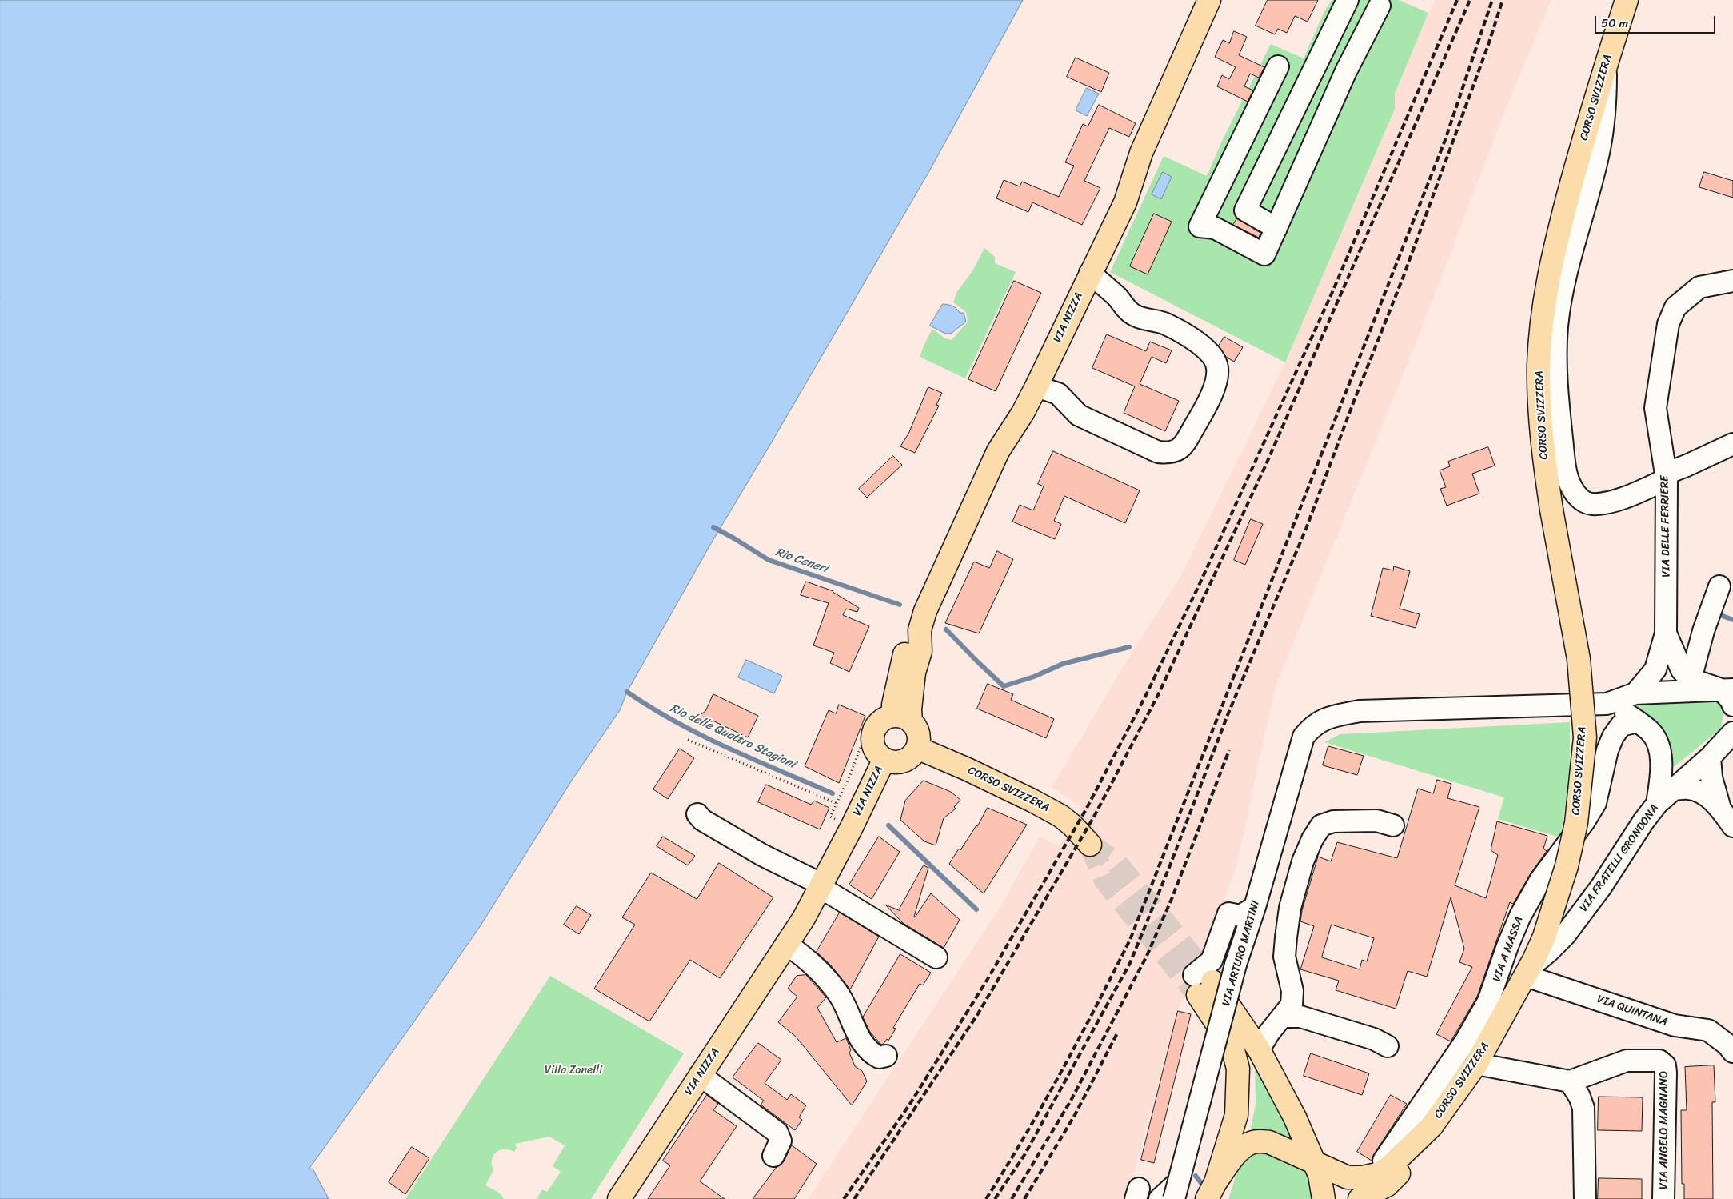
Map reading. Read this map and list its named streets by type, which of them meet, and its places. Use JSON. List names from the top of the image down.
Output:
{
  "streets": {
    "main road": ["CORSO SVIZZERA", "VIA NIZZA"],
    "street": [
      "VIA DELLE FERRIERE",
      "VIA FRATELLI GRONDONA",
      "VIA A MASSA",
      "VIA ARTURO MARTINI",
      "VIA QUINTANA",
      "VIA ANGELO MAGNANO"
    ]
  },
  "crossings": [
    ["CORSO SVIZZERA", "VIA NIZZA"],
    ["CORSO SVIZZERA", "VIA FRATELLI GRONDONA"],
    ["CORSO SVIZZERA", "VIA QUINTANA"],
    ["VIA FRATELLI GRONDONA", "VIA QUINTANA"]
  ],
  "water": ["Rio Ceneri", "Rio delle Quattro Stagioni"],
  "parks": ["Villa Zanelli"],
  "scale_bar": "50 m"
}
